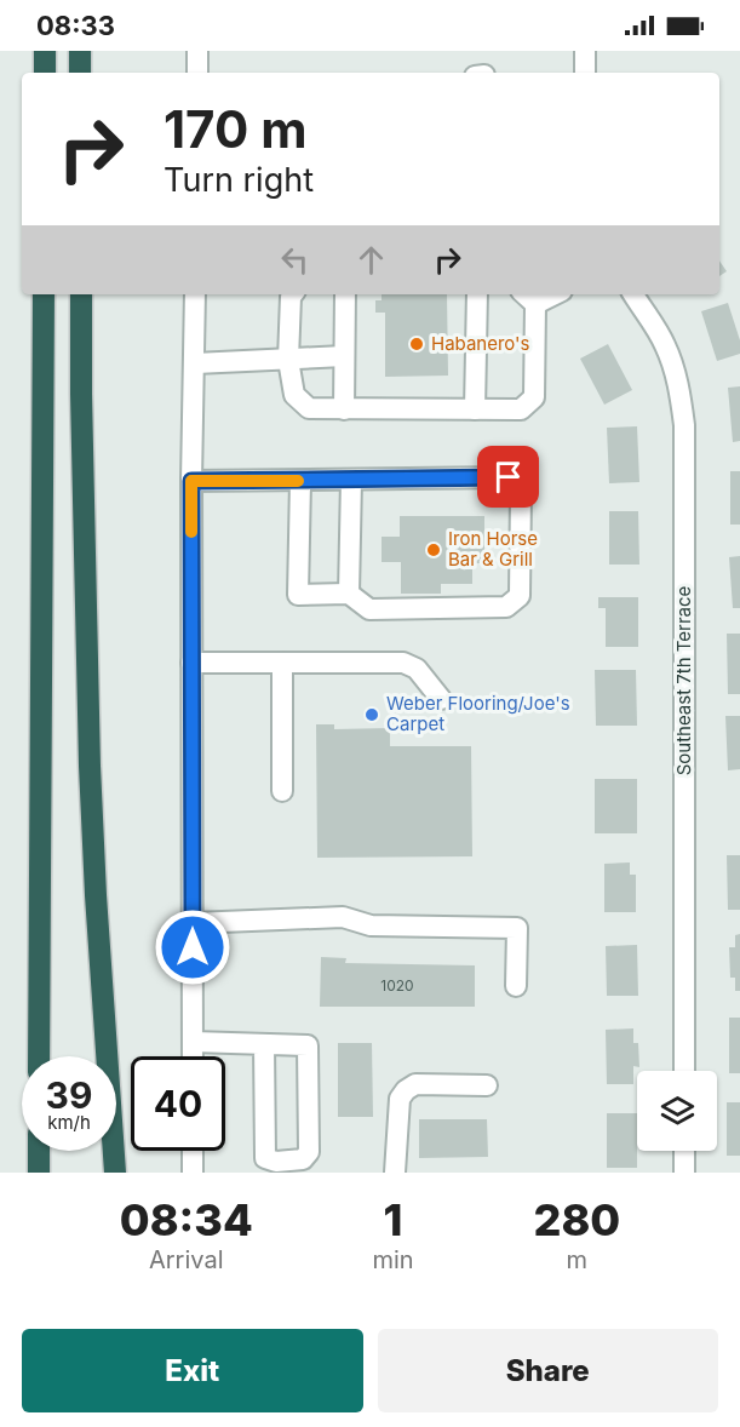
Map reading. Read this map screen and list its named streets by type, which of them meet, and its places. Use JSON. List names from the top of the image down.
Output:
{
  "streets": {
    "street": ["Southeast 7th Terrace"]
  },
  "places": ["Habanero's", "Iron Horse Bar & Grill", "Weber Flooring/Joe's Carpet"],
  "house_numbers": ["1020"],
  "page": {
    "status": "08:33",
    "turn": ["170 m", "Turn right"],
    "speed": "39 km/h",
    "limit": "40",
    "eta": [
      "08:34",
      "Arrival",
      "1",
      "min",
      "280",
      "m"
    ],
    "buttons": ["Exit", "Share"]
  }
}
